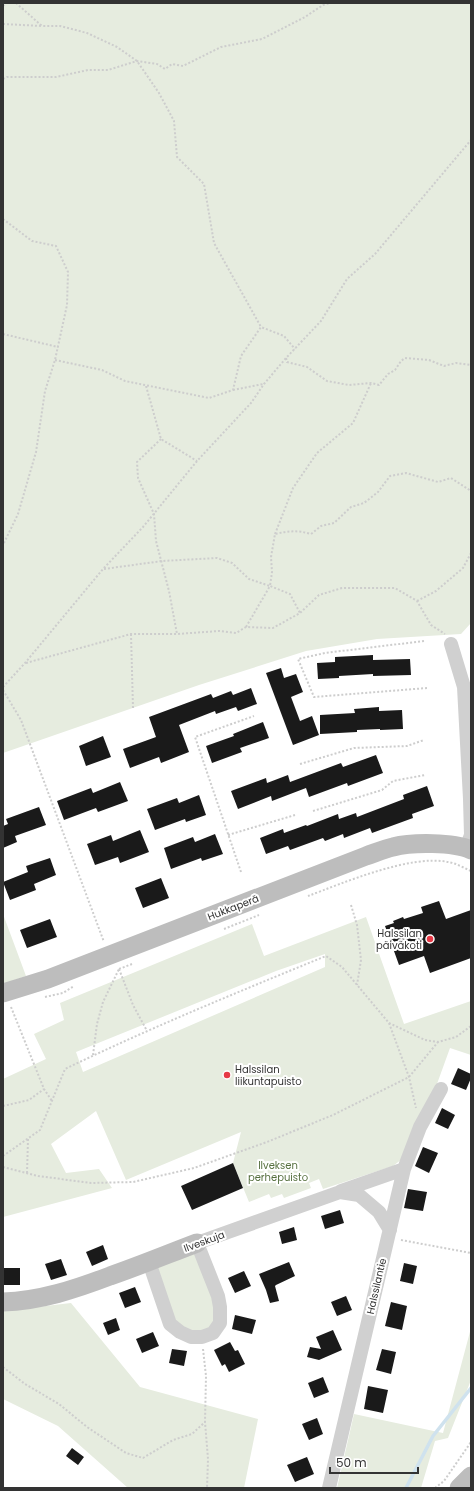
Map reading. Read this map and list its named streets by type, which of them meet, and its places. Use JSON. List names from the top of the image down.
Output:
{
  "streets": {
    "street": ["Hukkaperä", "Ilveskuja", "Halssilantie"]
  },
  "crossings": [
    ["Ilveskuja", "Halssilantie"]
  ],
  "parks": ["Ilveksen perhepuisto"],
  "places": ["Halssilan päiväkoti", "Halssilan liikuntapuisto"],
  "scale_bar": "50 m"
}
